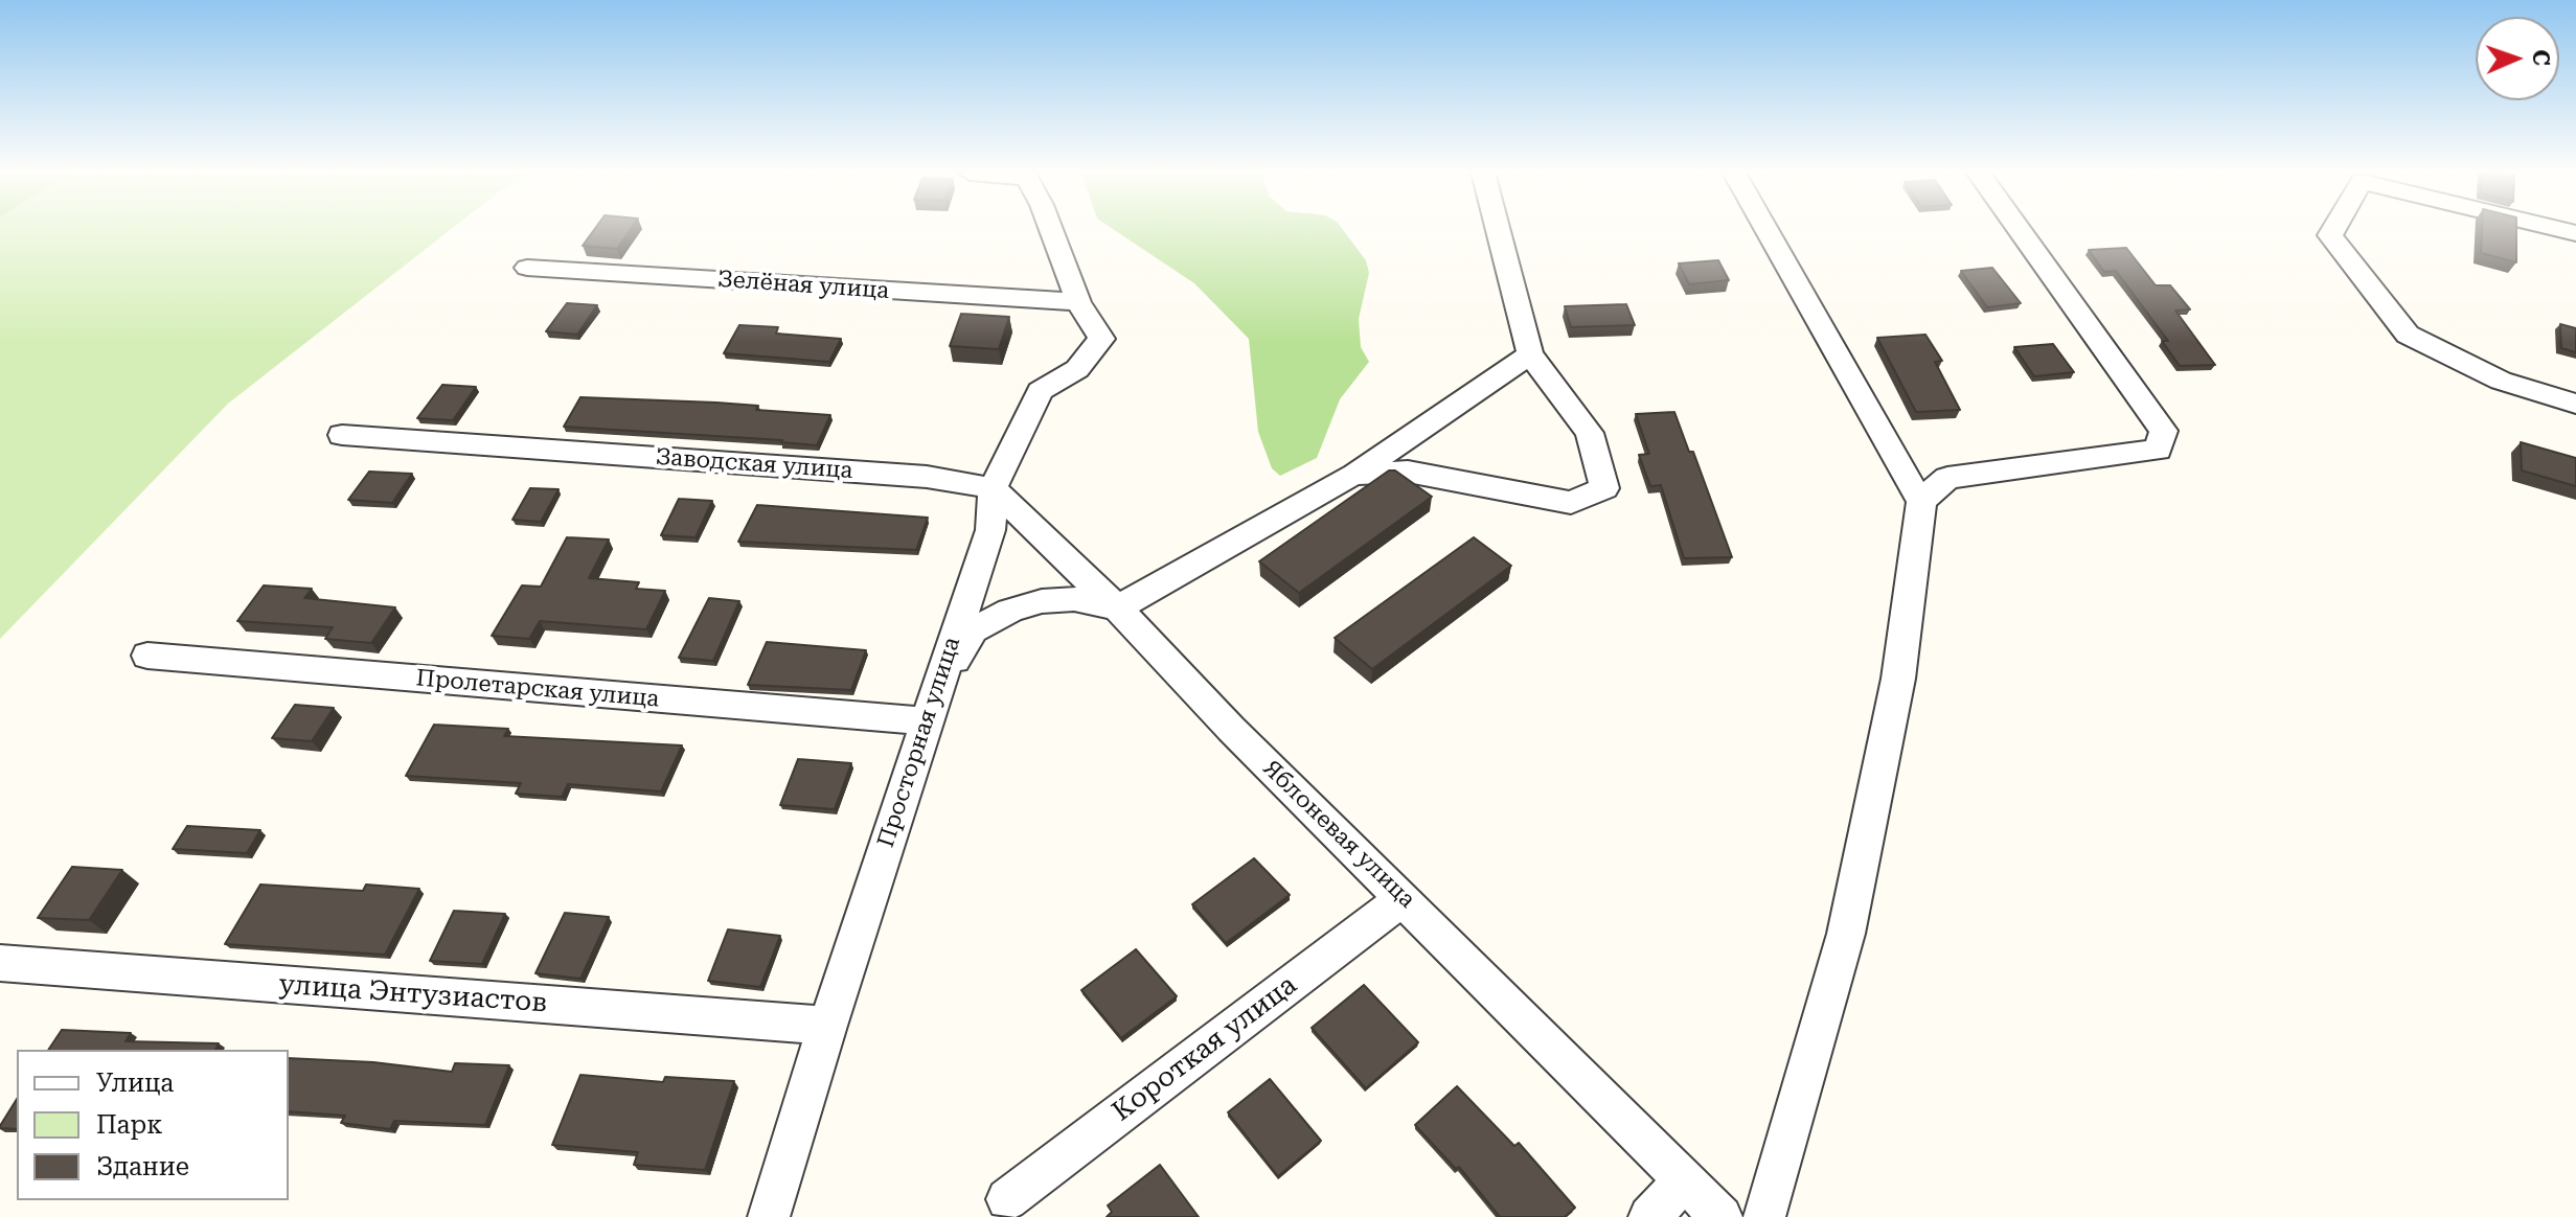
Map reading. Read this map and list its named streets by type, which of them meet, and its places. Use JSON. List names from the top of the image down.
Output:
{
  "streets": {
    "street": [
      "Зелёная улица",
      "Заводская улица",
      "Пролетарская улица",
      "Просторная улица",
      "Яблоневая улица",
      "улица Энтузиастов",
      "Короткая улица"
    ]
  },
  "crossings": [
    ["Зелёная улица", "Просторная улица"],
    ["Заводская улица", "Просторная улица"],
    ["Пролетарская улица", "Просторная улица"],
    ["Просторная улица", "улица Энтузиастов"],
    ["Яблоневая улица", "Короткая улица"]
  ],
  "legend": ["Улица", "Парк", "Здание"],
  "north": "right"
}
